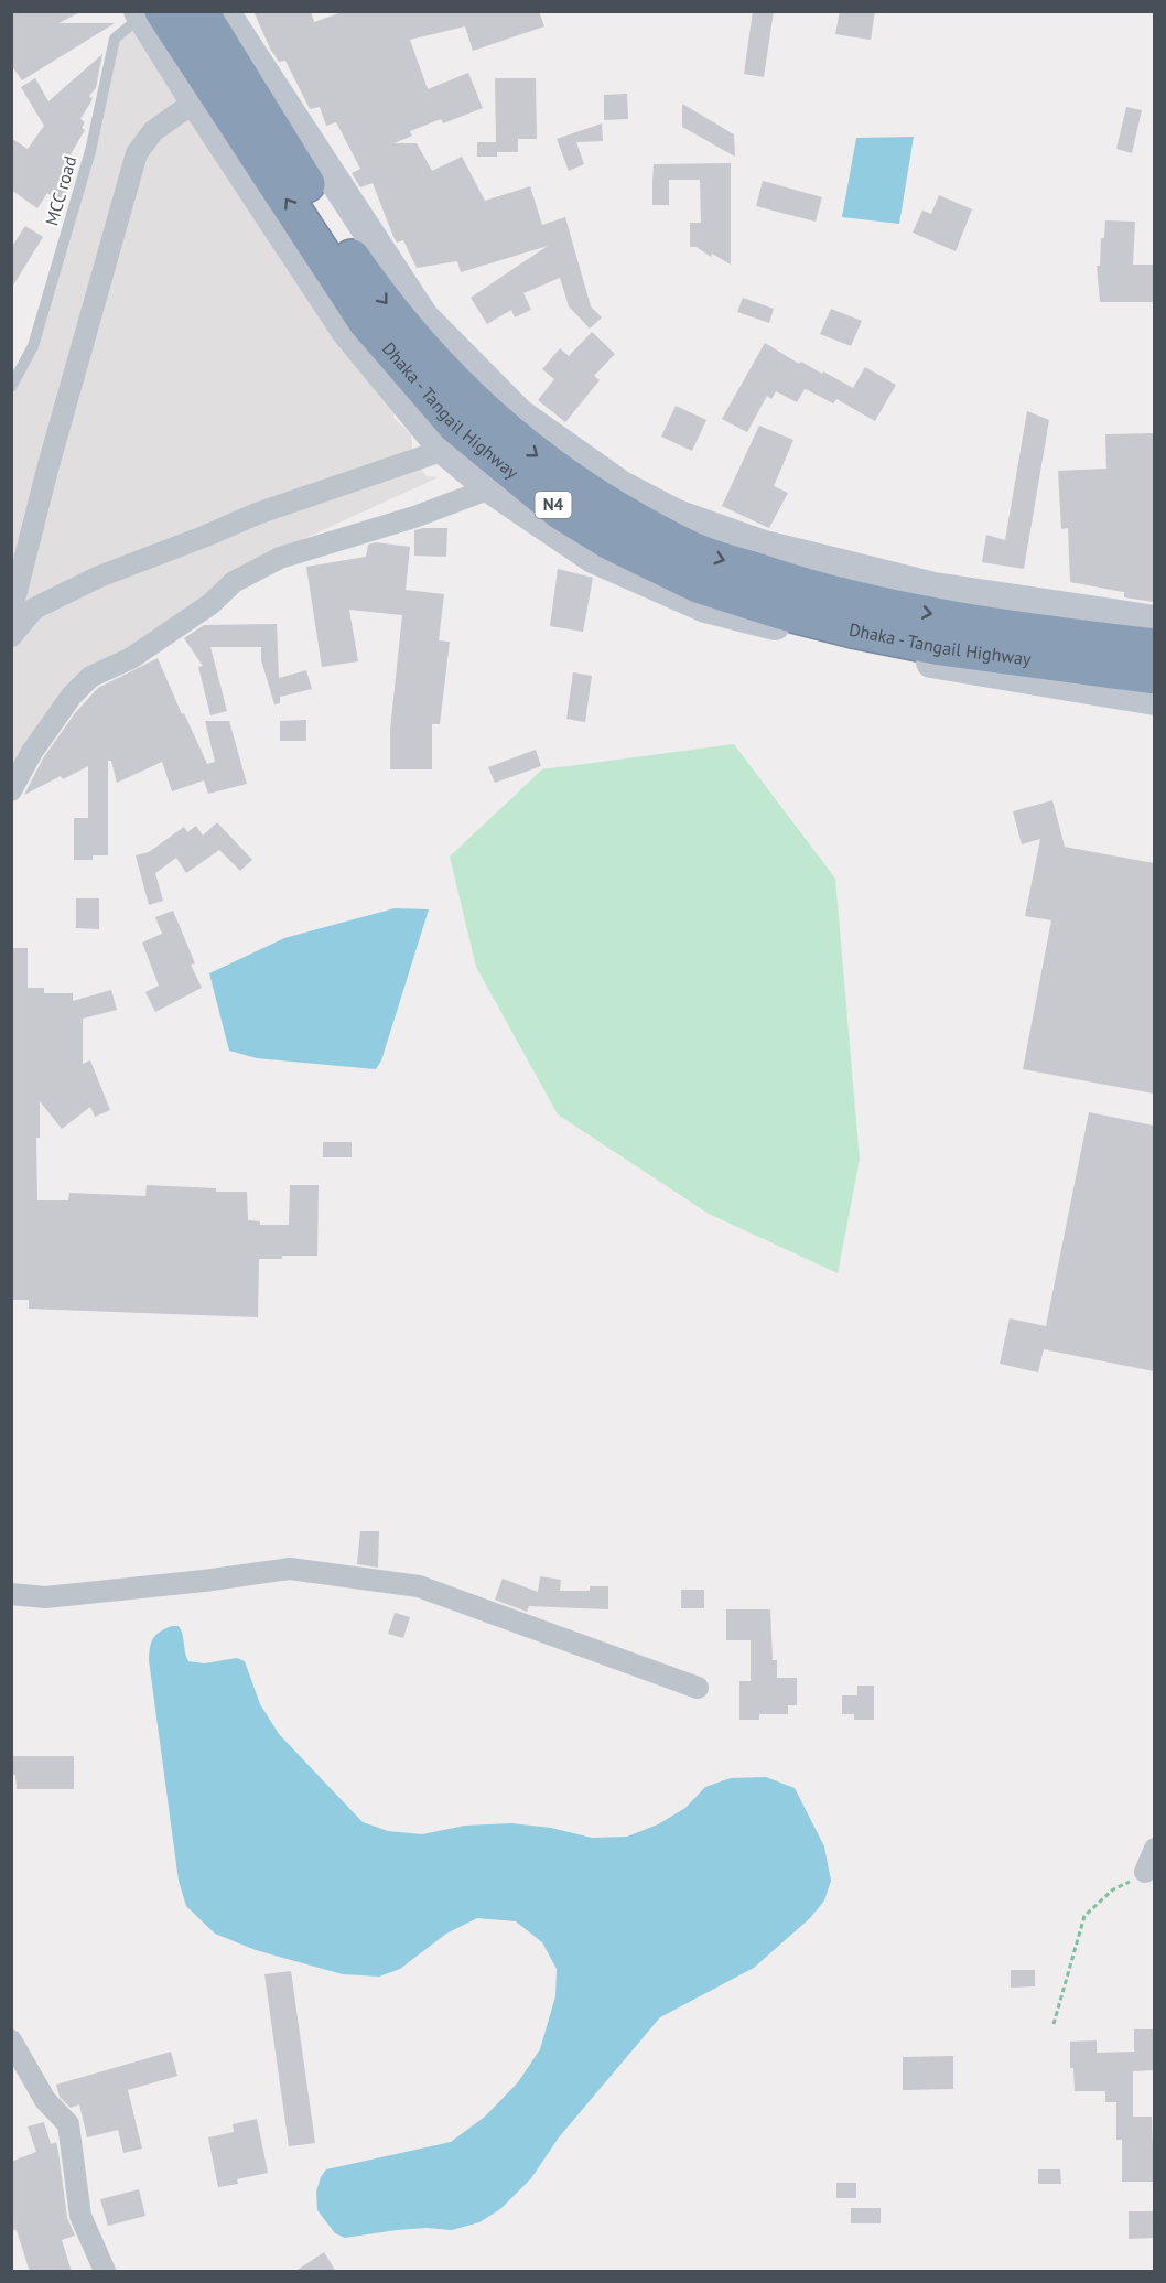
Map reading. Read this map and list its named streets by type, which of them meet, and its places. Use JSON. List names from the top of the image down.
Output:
{
  "streets": {
    "highway": ["Dhaka - Tangail Highway", "N4"],
    "lane": ["MCC road"]
  },
  "crossings": [
    ["MCC road", "Dhaka - Tangail Highway"]
  ]
}
